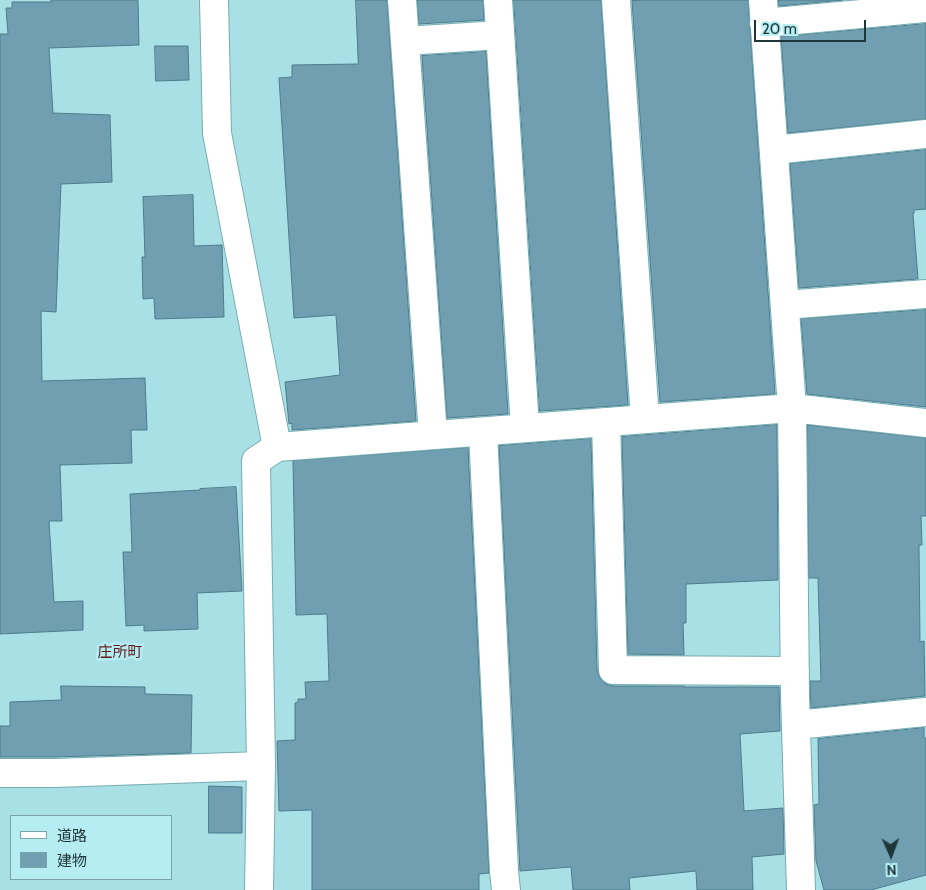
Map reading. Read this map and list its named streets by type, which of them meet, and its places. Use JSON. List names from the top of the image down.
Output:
{
  "districts": ["庄所町"],
  "legend": ["道路", "建物"],
  "scale_bar": "20 m",
  "north": "bottom"
}
